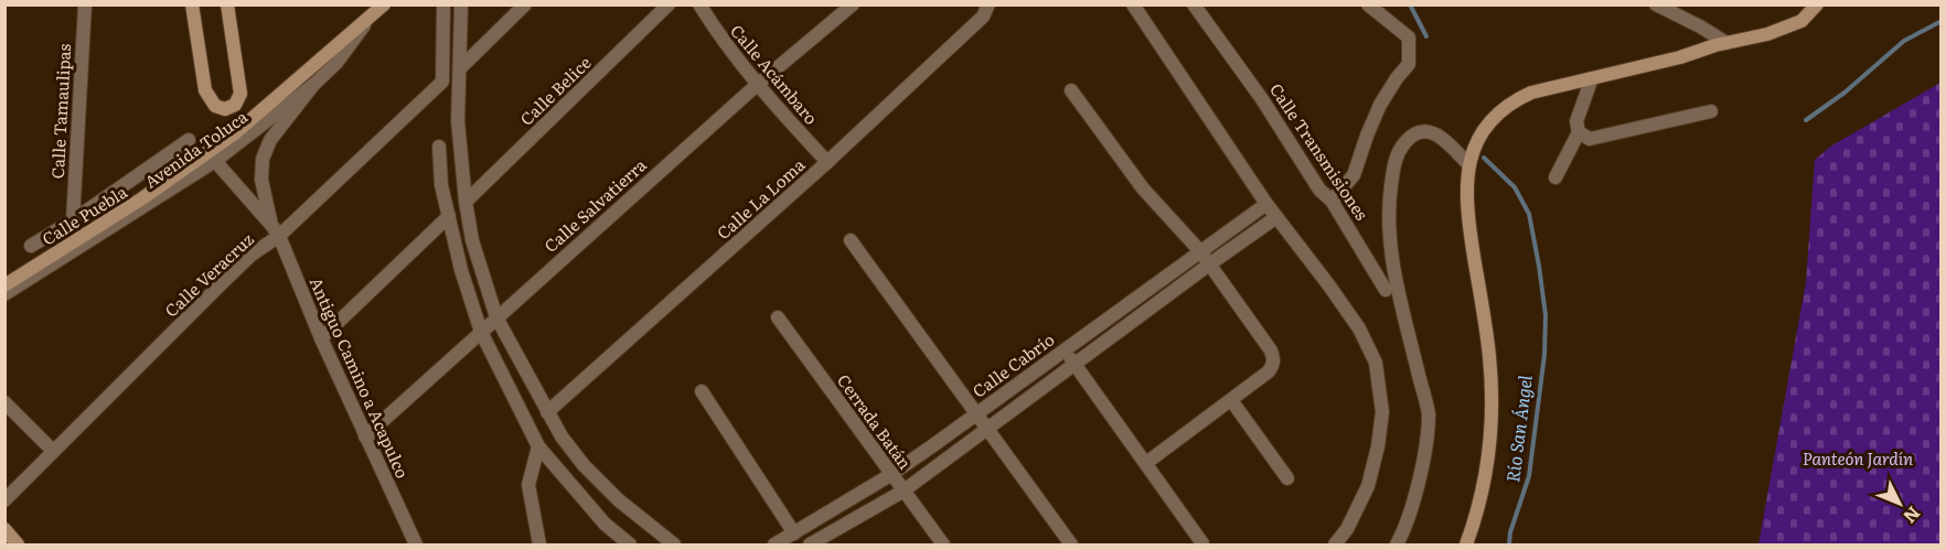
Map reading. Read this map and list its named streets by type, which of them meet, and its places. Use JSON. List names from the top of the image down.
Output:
{
  "streets": {
    "main road": ["Avenida Toluca", "Calle Puebla"],
    "street": [
      "Calle Acámbaro",
      "Calle Belice",
      "Calle Tamaulipas",
      "Calle Transmisiones",
      "Calle La Loma",
      "Calle Salvatierra",
      "Calle Veracruz",
      "Calle Cabrío",
      "Antiguo Camino a Acapulco",
      "Cerrada Batán"
    ]
  },
  "crossings": [
    ["Calle Acámbaro", "Calle La Loma"],
    ["Calle Acámbaro", "Calle Salvatierra"],
    ["Avenida Toluca", "Calle Puebla"],
    ["Avenida Toluca", "Antiguo Camino a Acapulco"],
    ["Calle Salvatierra", "Antiguo Camino a Acapulco"],
    ["Calle Veracruz", "Antiguo Camino a Acapulco"],
    ["Calle Cabrío", "Cerrada Batán"]
  ],
  "water": ["Río San Ángel"],
  "parks": ["Panteón Jardín"],
  "north": "bottom right"
}
